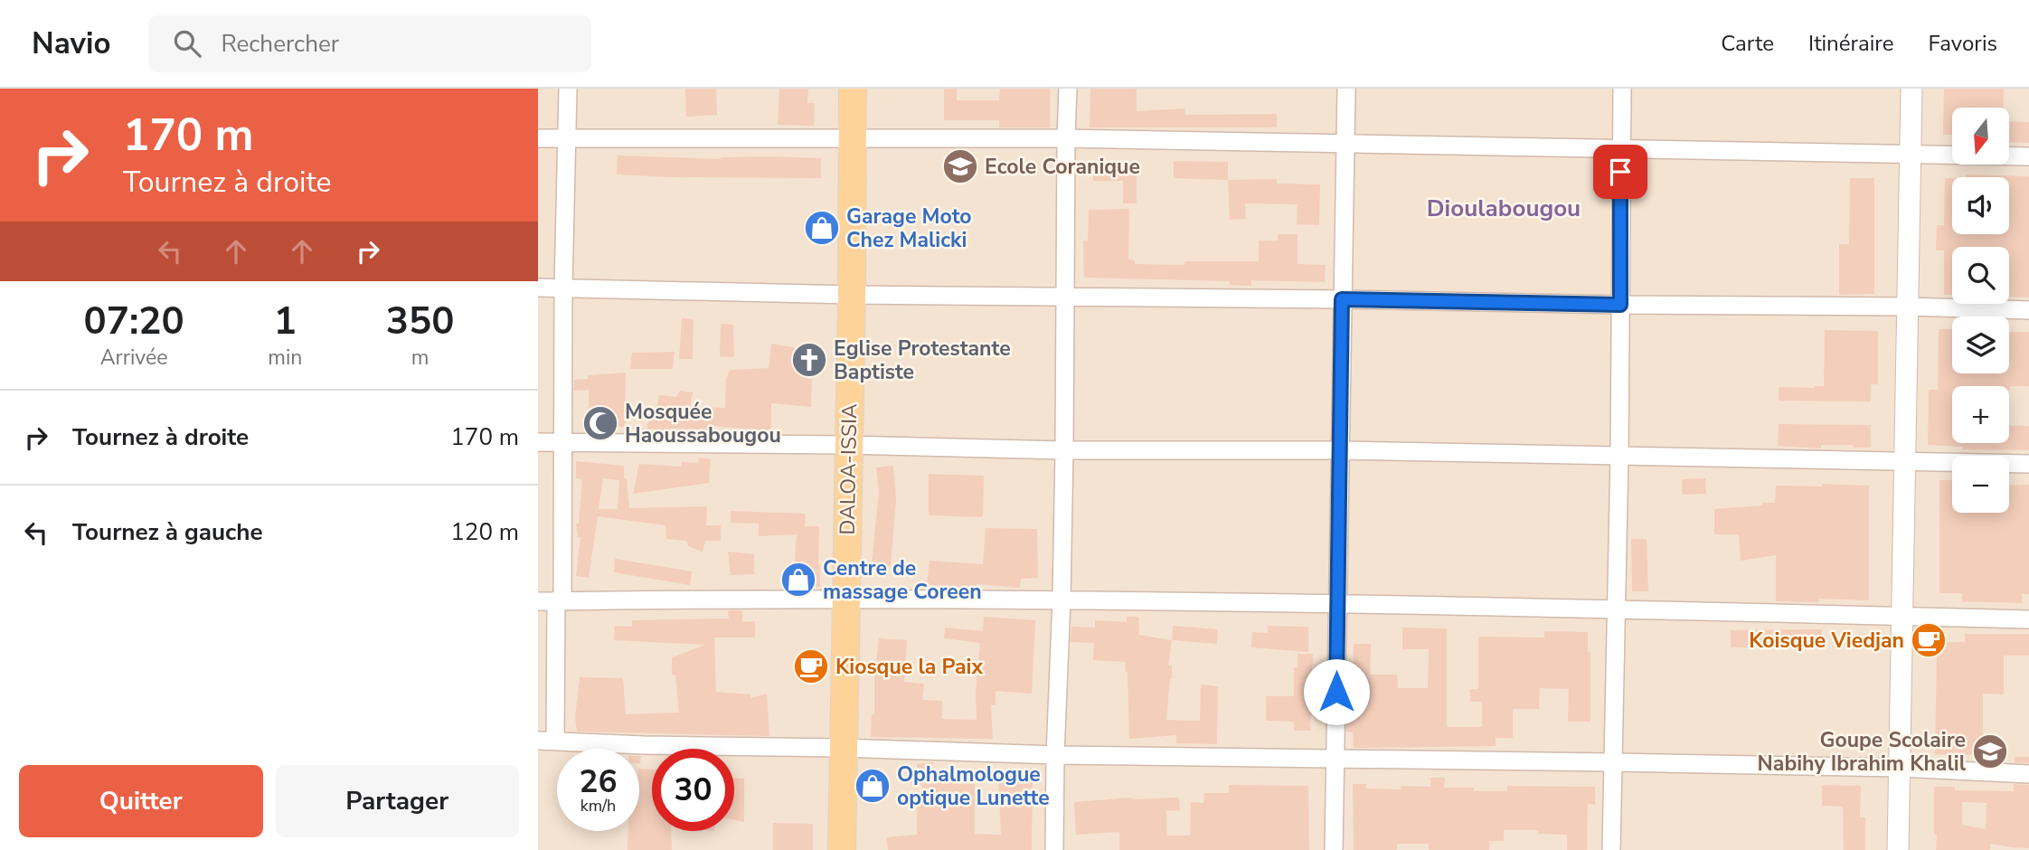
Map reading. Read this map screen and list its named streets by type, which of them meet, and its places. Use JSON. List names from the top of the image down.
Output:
{
  "streets": {
    "main road": ["DALOA-ISSIA"]
  },
  "districts": ["Dioulabougou"],
  "places": {
    "school or university": ["Ecole Coranique", "Goupe Scolaire Nabihy Ibrahim Khalil"],
    "shop": ["Garage Moto Chez Malicki", "Centre de massage Coreen", "Ophalmologue optique Lunette"],
    "church": ["Eglise Protestante Baptiste"],
    "mosque": ["Mosquée Haoussabougou"],
    "cafe": ["Koisque Viedjan", "Kiosque la Paix"]
  },
  "north": "bottom",
  "page": {
    "header": "Navio",
    "search": "Rechercher",
    "nav": ["Carte", "Itinéraire", "Favoris"],
    "turn": ["170 m", "Tournez à droite"],
    "map_buttons": ["+", "−"],
    "eta": [
      "07:20",
      "Arrivée",
      "1",
      "min",
      "350",
      "m"
    ],
    "list": [
      {
        "name": "Tournez à droite",
        "value": "170 m"
      },
      {
        "name": "Tournez à gauche",
        "value": "120 m"
      }
    ],
    "speed": "26 km/h",
    "limit": "30",
    "buttons": ["Quitter", "Partager"]
  }
}
